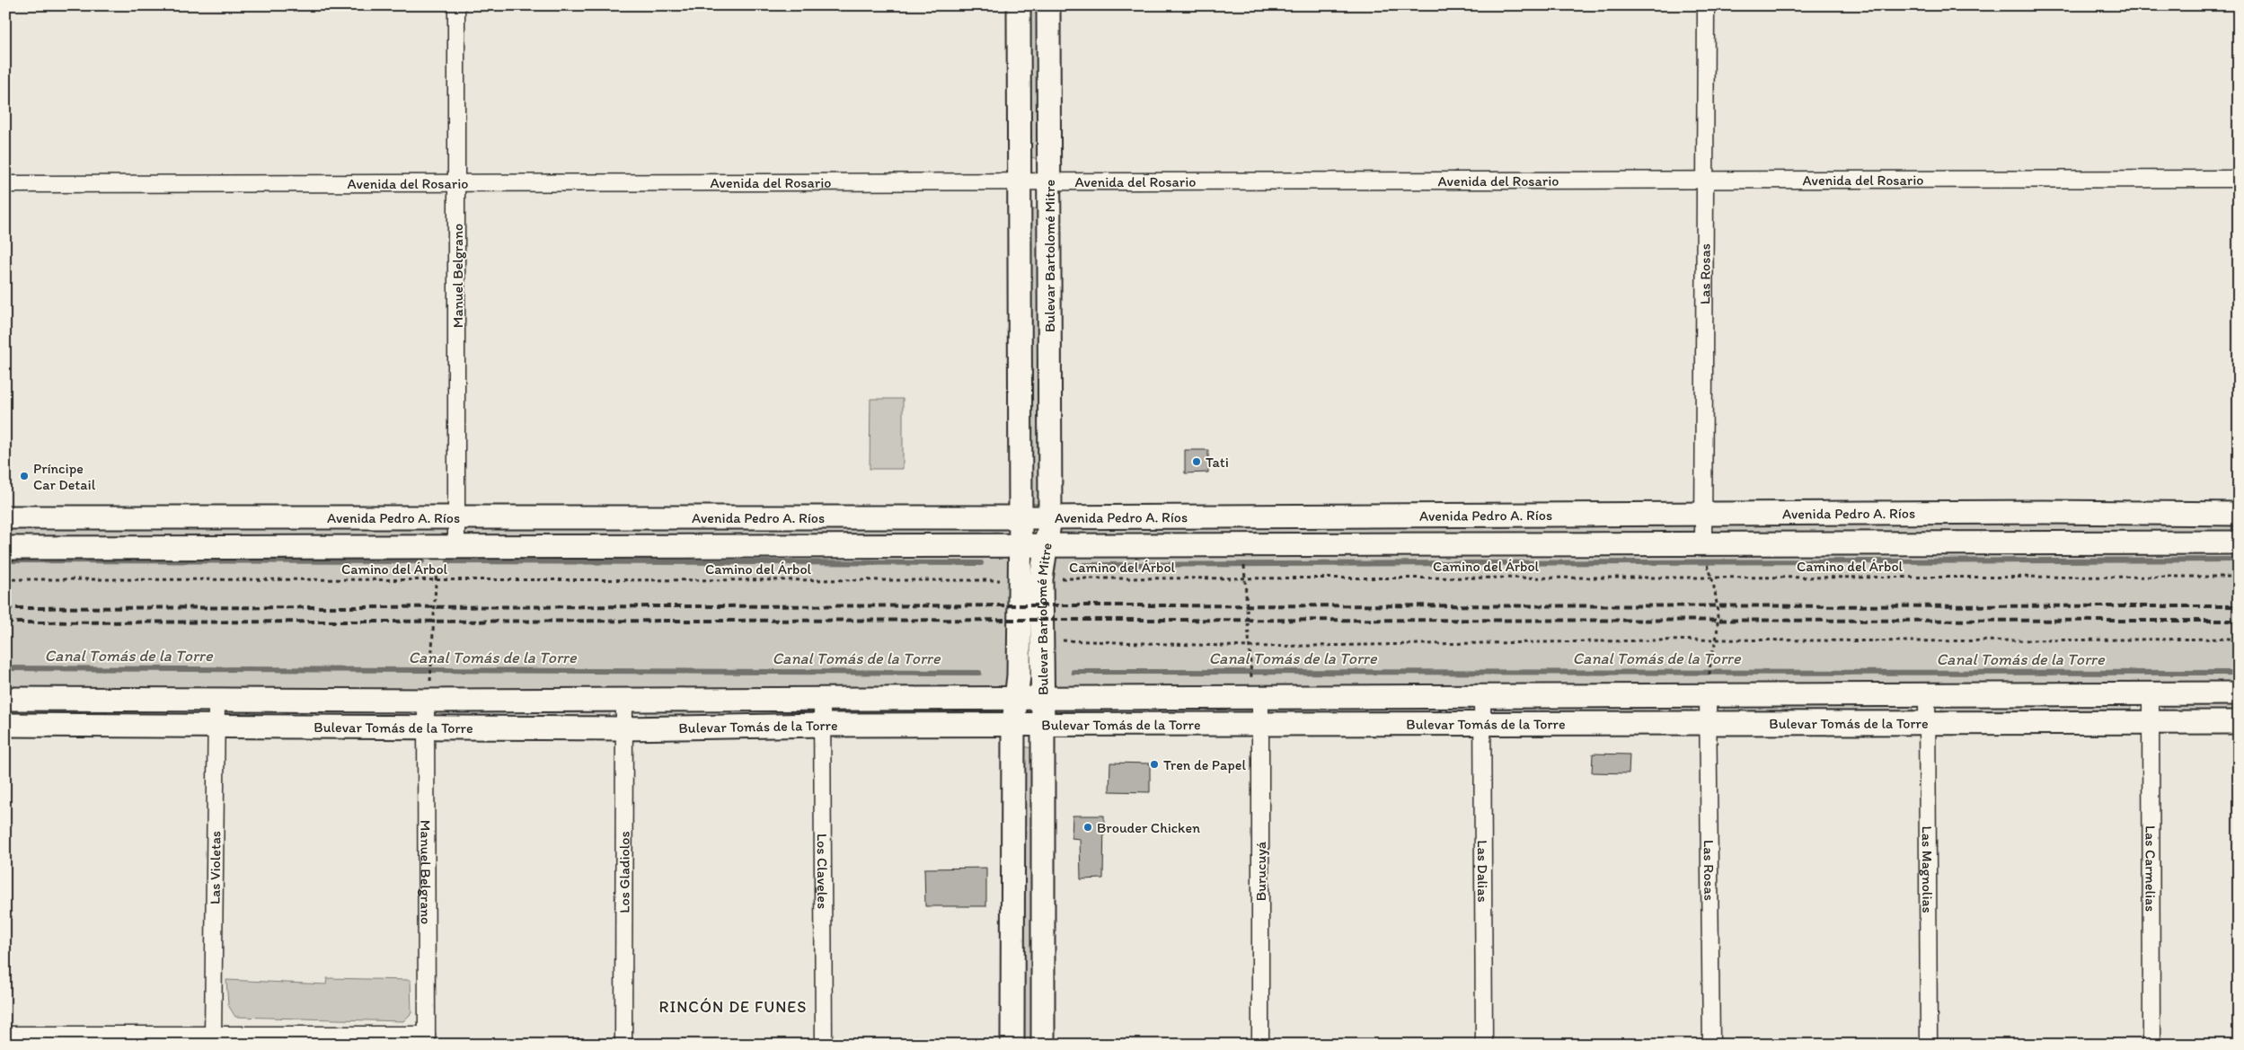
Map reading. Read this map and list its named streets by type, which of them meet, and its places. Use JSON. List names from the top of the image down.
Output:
{
  "streets": {
    "main road": ["Bulevar Bartolomé Mitre", "Avenida Pedro A. Ríos", "Bulevar Tomás de la Torre"],
    "street": [
      "Avenida del Rosario",
      "Las Rosas",
      "Manuel Belgrano",
      "Las Violetas",
      "Las Magnolias",
      "Las Carmelias",
      "Las Dalias",
      "Burucuyá",
      "Los Gladiolos",
      "Los Claveles"
    ],
    "path": ["Camino del Árbol"]
  },
  "crossings": [
    ["Avenida del Rosario", "Bulevar Bartolomé Mitre"],
    ["Avenida del Rosario", "Las Rosas"],
    ["Avenida del Rosario", "Manuel Belgrano"],
    ["Bulevar Bartolomé Mitre", "Avenida Pedro A. Ríos"],
    ["Bulevar Bartolomé Mitre", "Camino del Árbol"],
    ["Bulevar Bartolomé Mitre", "Bulevar Tomás de la Torre"],
    ["Las Rosas", "Avenida Pedro A. Ríos"],
    ["Las Rosas", "Bulevar Tomás de la Torre"],
    ["Manuel Belgrano", "Avenida Pedro A. Ríos"],
    ["Manuel Belgrano", "Bulevar Tomás de la Torre"],
    ["Bulevar Tomás de la Torre", "Las Violetas"],
    ["Bulevar Tomás de la Torre", "Las Magnolias"],
    ["Bulevar Tomás de la Torre", "Las Carmelias"],
    ["Bulevar Tomás de la Torre", "Las Dalias"],
    ["Bulevar Tomás de la Torre", "Burucuyá"],
    ["Bulevar Tomás de la Torre", "Los Gladiolos"],
    ["Bulevar Tomás de la Torre", "Los Claveles"]
  ],
  "districts": ["RINCÓN DE FUNES"],
  "water": ["Canal Tomás de la Torre"],
  "places": [
    "Tati",
    "Príncipe Car Detail",
    "Tren de Papel",
    "Brouder Chicken"
  ]
}
